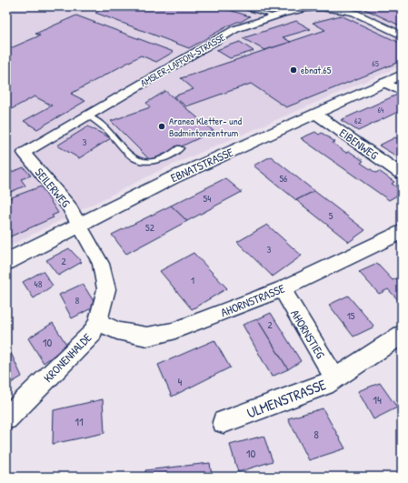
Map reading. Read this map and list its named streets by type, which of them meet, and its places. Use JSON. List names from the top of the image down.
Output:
{
  "streets": {
    "street": [
      "AMSLER-LAFFON-STRASSE",
      "EIBENWEG",
      "EBNATSTRASSE",
      "SEILERWEG",
      "AHORNSTRASSE",
      "AHORNSTIEG",
      "KRONENHALDE",
      "ULMENSTRASSE"
    ]
  },
  "crossings": [
    ["AMSLER-LAFFON-STRASSE", "SEILERWEG"],
    ["EIBENWEG", "EBNATSTRASSE"],
    ["EBNATSTRASSE", "SEILERWEG"],
    ["EBNATSTRASSE", "KRONENHALDE"],
    ["SEILERWEG", "KRONENHALDE"],
    ["AHORNSTRASSE", "AHORNSTIEG"],
    ["AHORNSTRASSE", "KRONENHALDE"],
    ["AHORNSTIEG", "ULMENSTRASSE"]
  ],
  "places": ["ebnat.65", "Aranea Kletter- und Badmintonzentrum"],
  "house_numbers": [
    "65",
    "64",
    "62",
    "3",
    "56",
    "54",
    "5",
    "52",
    "3",
    "2",
    "1",
    "48",
    "8",
    "15",
    "2",
    "10",
    "4",
    "14",
    "11",
    "8",
    "10"
  ]
}
